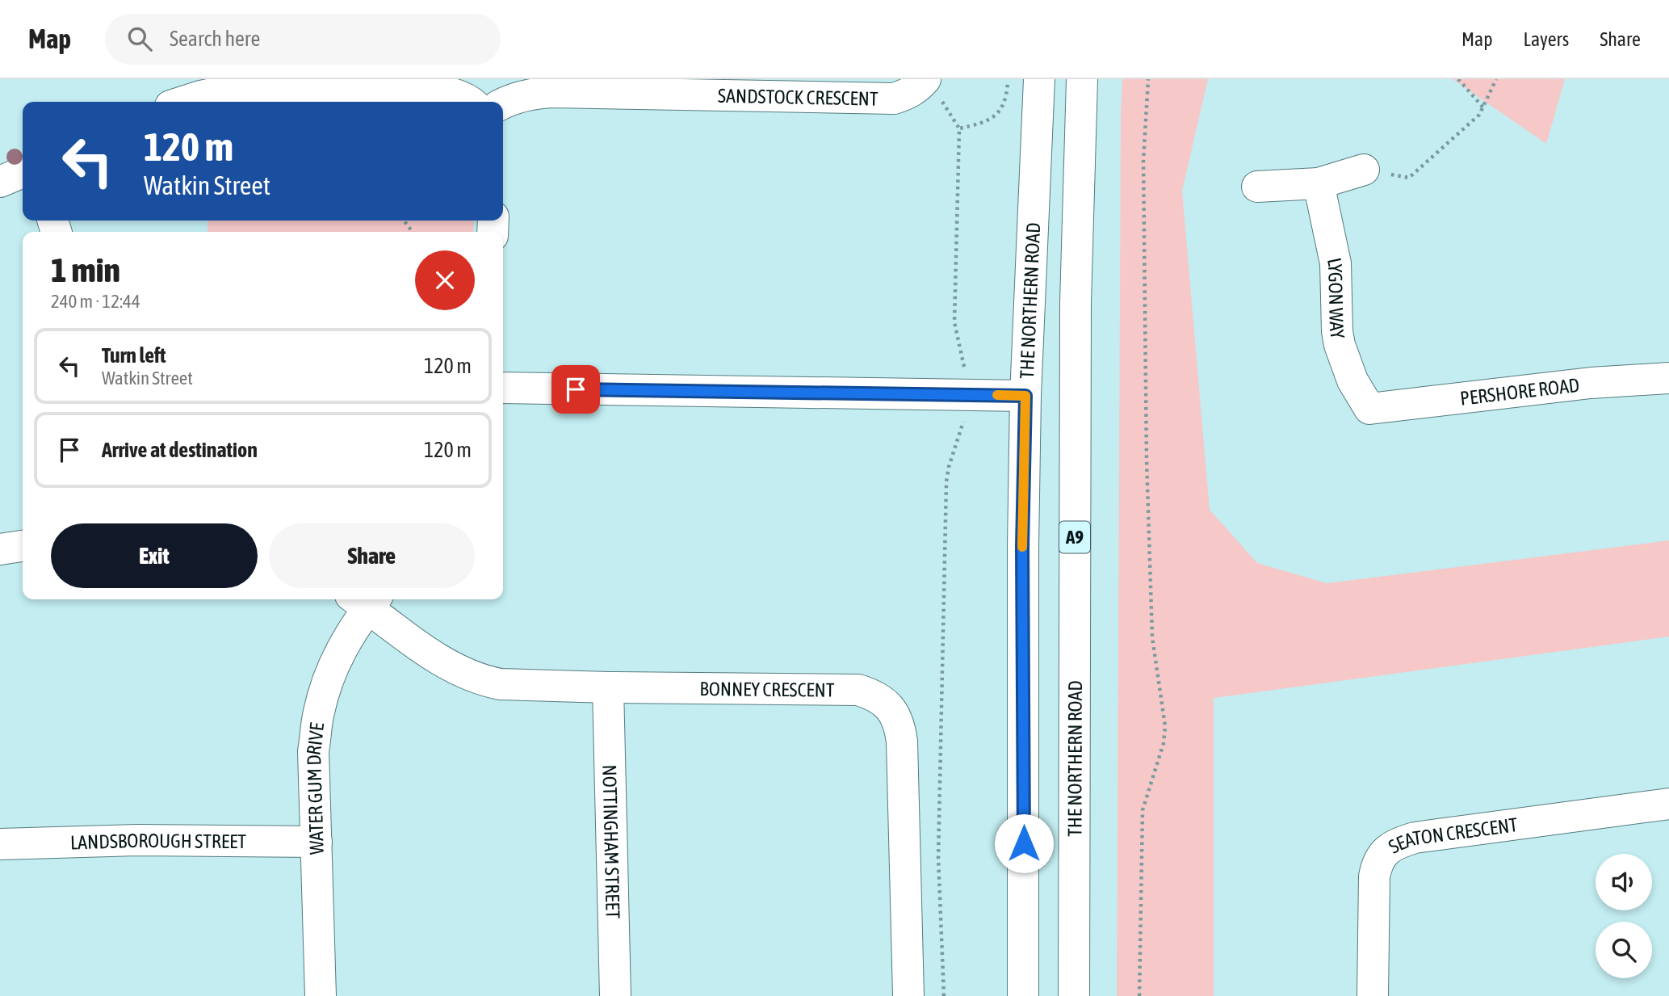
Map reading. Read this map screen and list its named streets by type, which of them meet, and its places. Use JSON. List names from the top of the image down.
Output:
{
  "streets": {
    "main road": [
      "SANDSTOCK CRESCENT",
      "LYGON WAY",
      "THE NORTHERN ROAD",
      "PERSHORE ROAD",
      "A9",
      "BONNEY CRESCENT",
      "WATER GUM DRIVE",
      "SEATON CRESCENT",
      "LANDSBOROUGH STREET",
      "NOTTINGHAM STREET"
    ]
  },
  "crossings": [
    ["LYGON WAY", "PERSHORE ROAD"],
    ["BONNEY CRESCENT", "WATER GUM DRIVE"],
    ["BONNEY CRESCENT", "NOTTINGHAM STREET"],
    ["WATER GUM DRIVE", "LANDSBOROUGH STREET"]
  ],
  "page": {
    "header": "Map",
    "search": "Search here",
    "nav": ["Map", "Layers", "Share"],
    "turn": ["120 m", "Watkin Street"],
    "heading": ["1 min", "240 m · 12:44"],
    "list": [
      {
        "name": "Turn left",
        "note": "Watkin Street",
        "value": "120 m"
      },
      {
        "name": "Arrive at destination",
        "value": "120 m"
      }
    ],
    "buttons": ["Exit", "Share"]
  }
}
